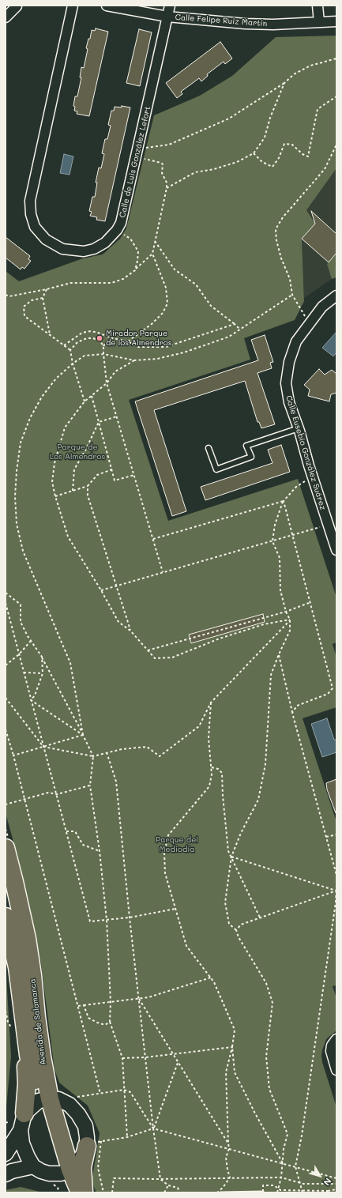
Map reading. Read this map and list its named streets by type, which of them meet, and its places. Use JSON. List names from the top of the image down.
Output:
{
  "streets": {
    "highway": ["Avenida de Salamanca"],
    "street": ["Calle Felipe Ruiz Martín", "Calle de Luis González Lefort", "Calle Eusebio González Suárez"]
  },
  "crossings": [
    ["Calle Felipe Ruiz Martín", "Calle de Luis González Lefort"]
  ],
  "parks": ["Parque de Los Almendros", "Parque del Mediodía"],
  "places": ["Mirador Parque de los Almendros"],
  "north": "bottom right"
}
